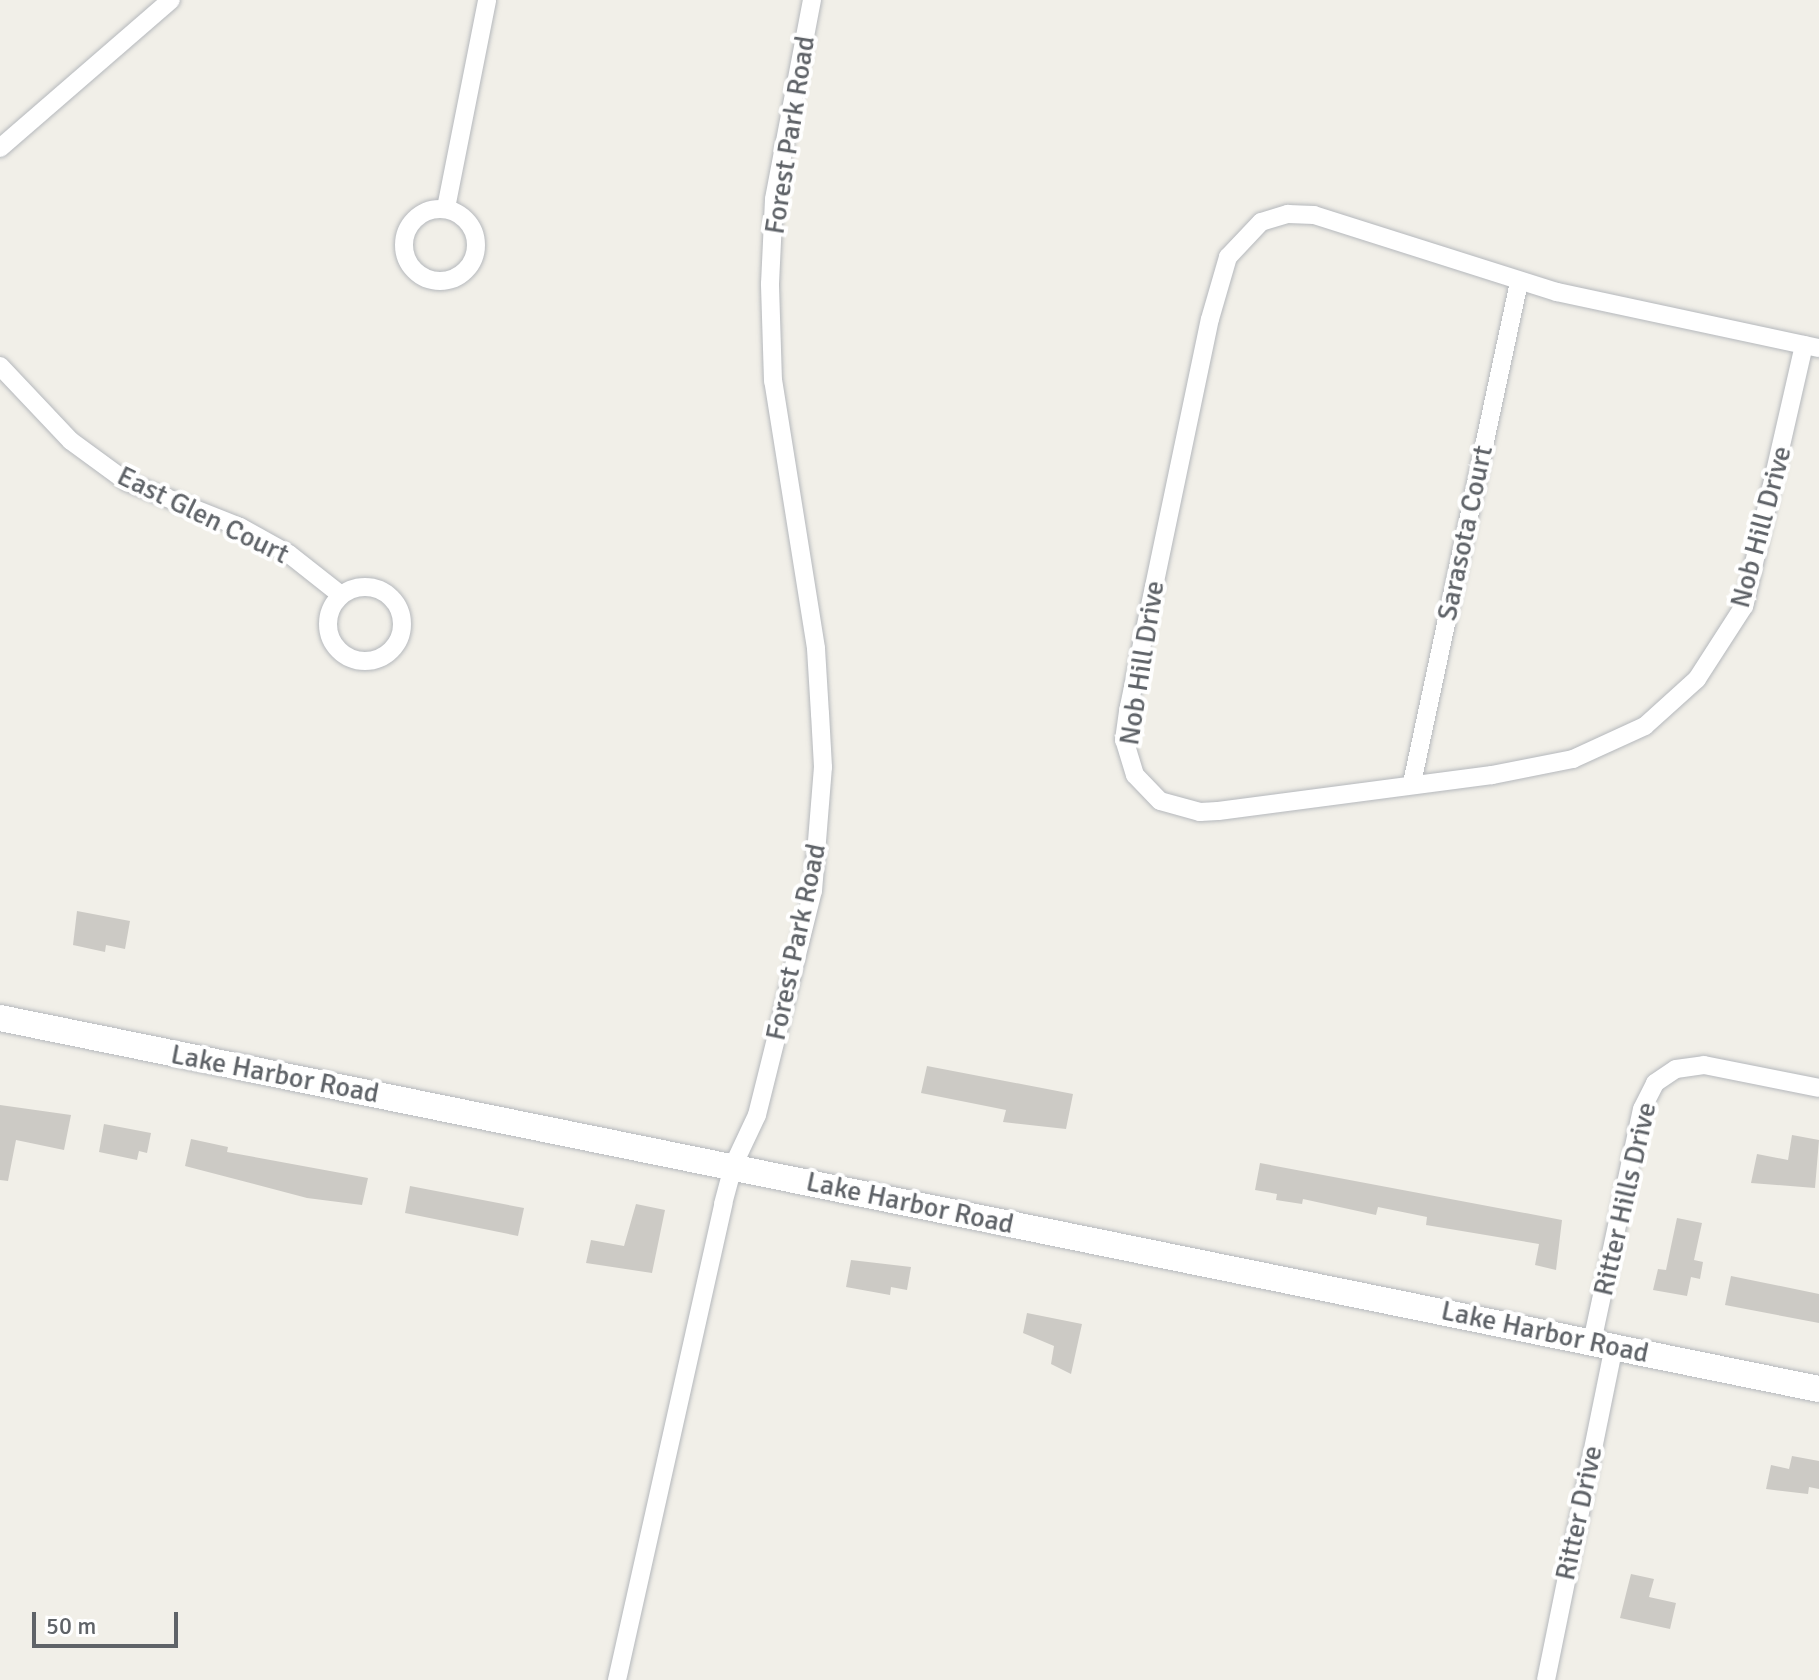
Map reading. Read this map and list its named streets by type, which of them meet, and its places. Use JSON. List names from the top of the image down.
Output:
{
  "streets": {
    "street": [
      "Forest Park Road",
      "East Glen Court",
      "Nob Hill Drive",
      "Sarasota Court",
      "Lake Harbor Road",
      "Ritter Hills Drive",
      "Ritter Drive"
    ]
  },
  "crossings": [
    ["Forest Park Road", "Lake Harbor Road"],
    ["Nob Hill Drive", "Sarasota Court"],
    ["Lake Harbor Road", "Ritter Hills Drive"],
    ["Lake Harbor Road", "Ritter Drive"],
    ["Ritter Hills Drive", "Ritter Drive"]
  ],
  "scale_bar": "50 m"
}
